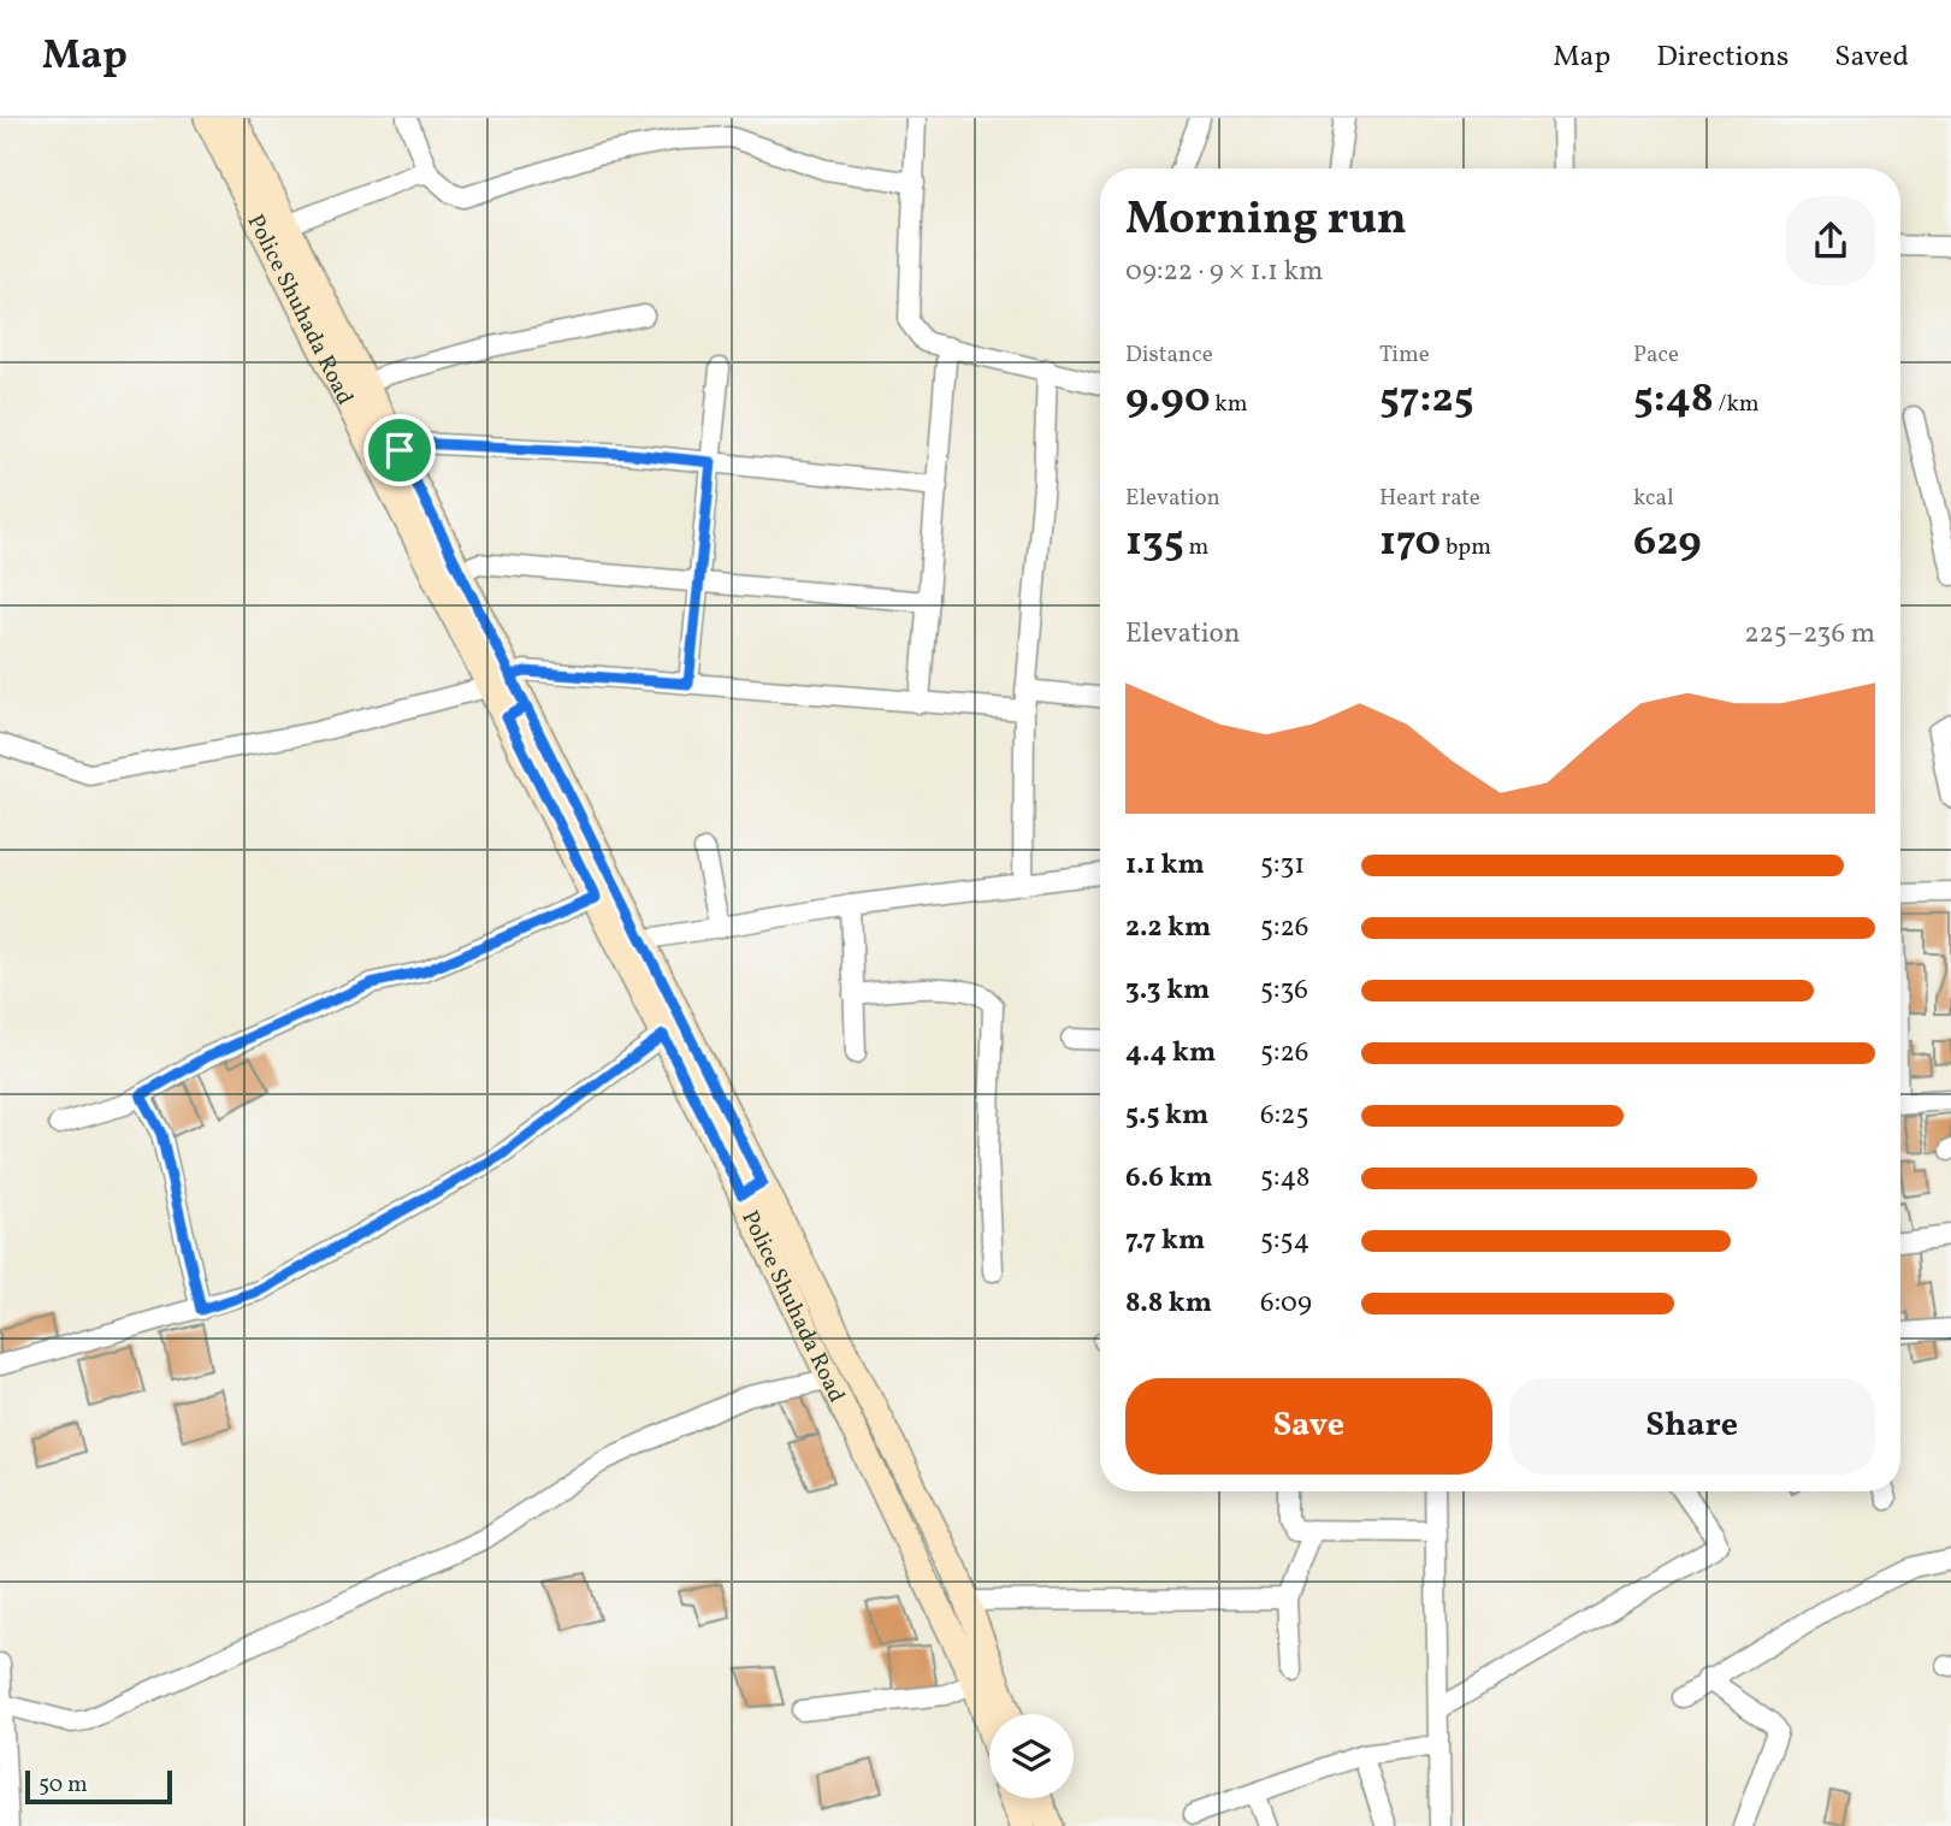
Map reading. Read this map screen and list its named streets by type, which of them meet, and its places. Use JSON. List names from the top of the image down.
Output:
{
  "streets": {
    "main road": ["Police Shuhada Road"]
  },
  "scale_bar": "50 m",
  "page": {
    "header": "Map",
    "nav": ["Map", "Directions", "Saved"],
    "heading": ["Morning run", "09:22 · 9 × 1.1 km"],
    "stats": [
      ["Distance", "9.90 km"],
      ["Time", "57:25"],
      ["Pace", "5:48 /km"],
      ["Elevation", "135 m"],
      ["Heart rate", "170 bpm"],
      ["kcal", "629"]
    ],
    "chart": ["Elevation", "225–236 m"],
    "list": [
      {
        "name": "1.1 km",
        "note": "5:31"
      },
      {
        "name": "2.2 km",
        "note": "5:26"
      },
      {
        "name": "3.3 km",
        "note": "5:36"
      },
      {
        "name": "4.4 km",
        "note": "5:26"
      },
      {
        "name": "5.5 km",
        "note": "6:25"
      },
      {
        "name": "6.6 km",
        "note": "5:48"
      },
      {
        "name": "7.7 km",
        "note": "5:54"
      },
      {
        "name": "8.8 km",
        "note": "6:09"
      }
    ],
    "buttons": ["Save", "Share"],
    "scale": "50 m"
  }
}
